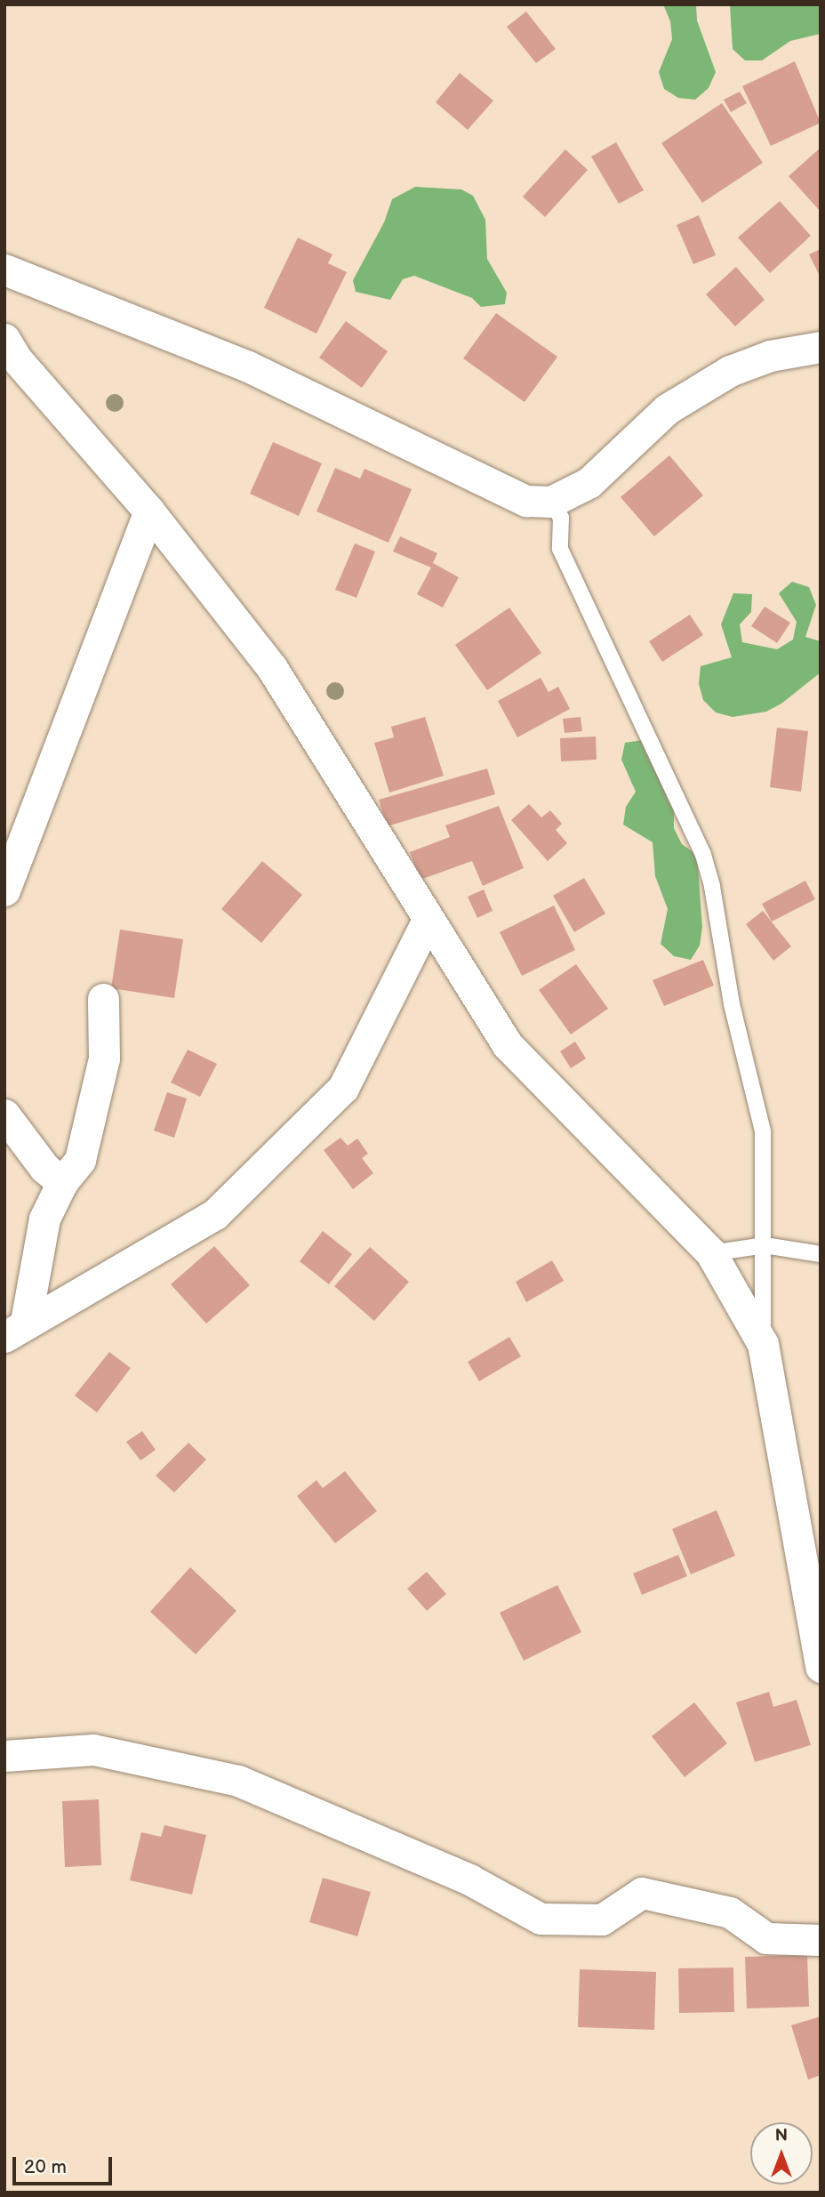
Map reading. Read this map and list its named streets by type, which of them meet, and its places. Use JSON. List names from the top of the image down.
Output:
{
  "scale_bar": "20 m",
  "north": "top"
}
